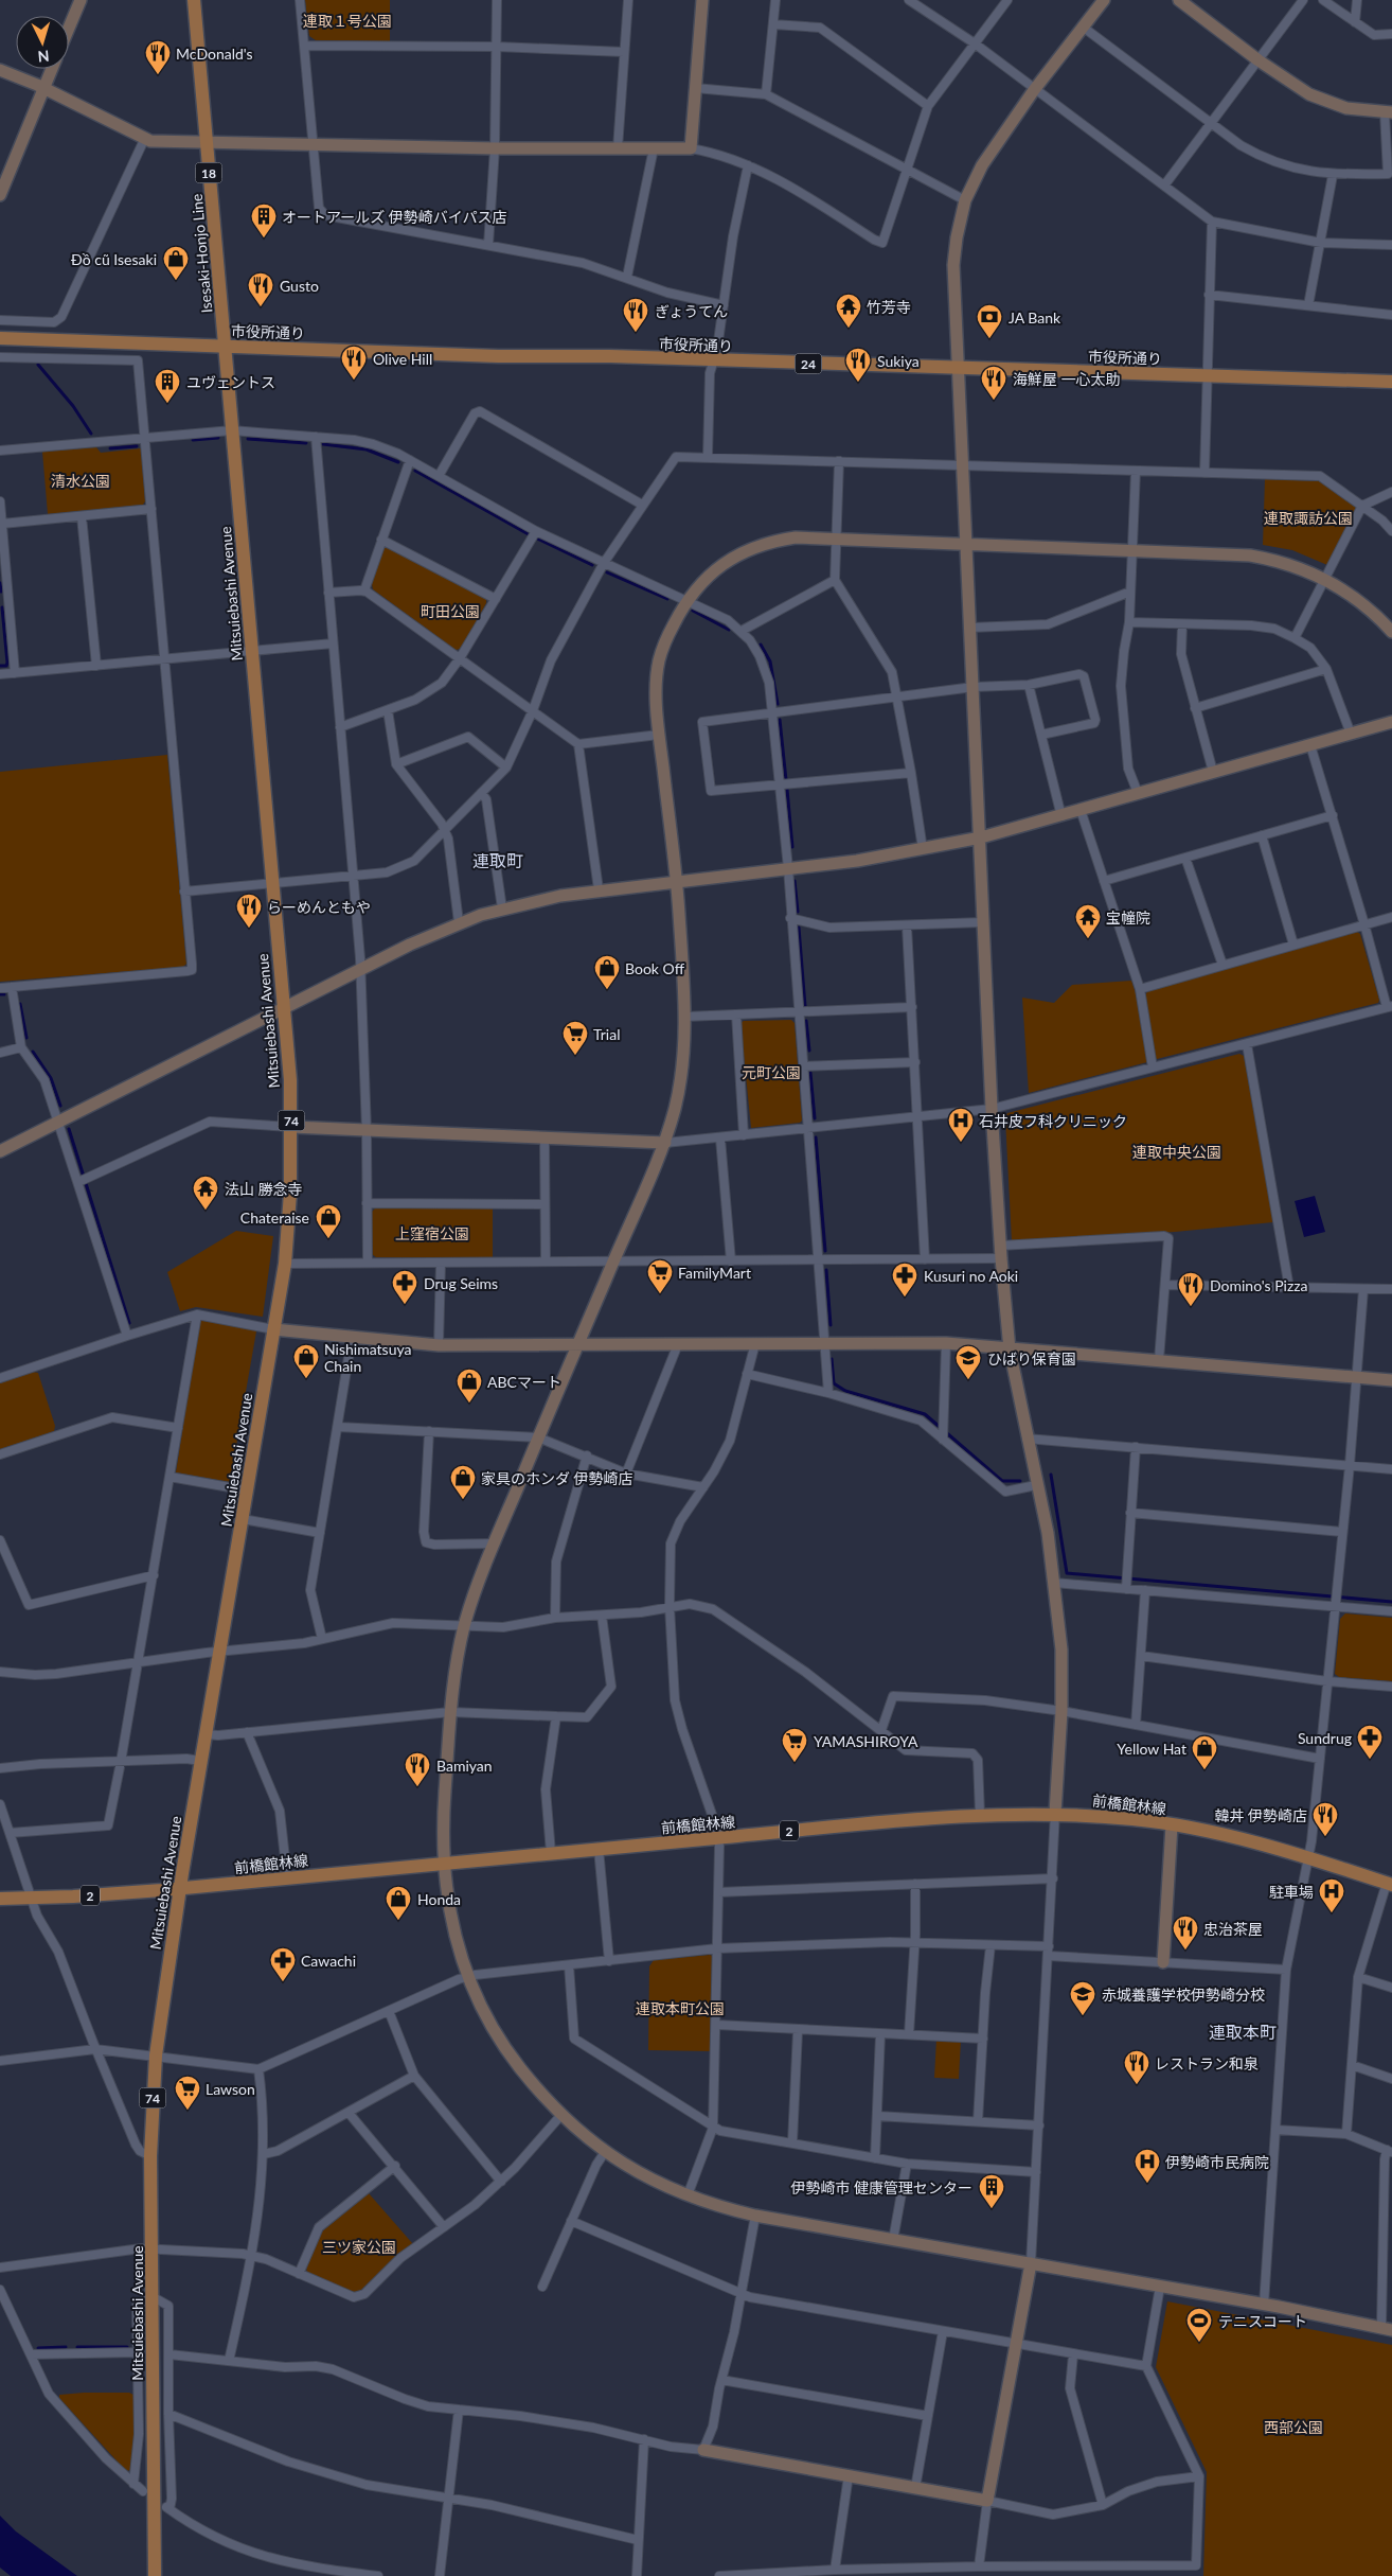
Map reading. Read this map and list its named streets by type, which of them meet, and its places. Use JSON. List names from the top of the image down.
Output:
{
  "streets": {
    "main road": [
      "18",
      "Isesaki-Honjo Line",
      "市役所通り",
      "24",
      "Mitsuiebashi Avenue",
      "74",
      "前橋館林線",
      "2"
    ]
  },
  "crossings": [
    ["Isesaki-Honjo Line", "市役所通り"],
    ["Isesaki-Honjo Line", "Mitsuiebashi Avenue"],
    ["市役所通り", "Mitsuiebashi Avenue"],
    ["Mitsuiebashi Avenue", "前橋館林線"]
  ],
  "districts": ["連取町", "連取本町"],
  "parks": [
    "連取１号公園",
    "清水公園",
    "連取諏訪公園",
    "町田公園",
    "元町公園",
    "連取中央公園",
    "上窪宿公園",
    "連取本町公園",
    "三ツ家公園",
    "西部公園"
  ],
  "places": {
    "restaurant": [
      "McDonald's",
      "Gusto",
      "ぎょうてん",
      "Olive Hill",
      "Sukiya",
      "海鮮屋 一心太助",
      "らーめんともや",
      "Domino's Pizza",
      "Bamiyan",
      "韓丼 伊勢崎店",
      "忠治茶屋",
      "レストラン和泉"
    ],
    "building": ["オートアールズ 伊勢崎バイパス店", "ユヴェントス", "伊勢崎市 健康管理センター"],
    "shop": [
      "Đồ cũ Isesaki",
      "Book Off",
      "Chateraise",
      "Nishimatsuya Chain",
      "ABCマート",
      "家具のホンダ 伊勢崎店",
      "Yellow Hat",
      "Honda"
    ],
    "temple": ["竹芳寺", "宝幢院", "法山 勝念寺"],
    "bank": ["JA Bank"],
    "supermarket": [
      "Trial",
      "FamilyMart",
      "YAMASHIROYA",
      "Lawson"
    ],
    "hospital": ["石井皮フ科クリニック", "駐車場", "伊勢崎市民病院"],
    "pharmacy": [
      "Kusuri no Aoki",
      "Drug Seims",
      "Sundrug",
      "Cawachi"
    ],
    "school or university": ["ひばり保育園", "赤城養護学校伊勢崎分校"],
    "sports": ["テニスコート"]
  },
  "north": "bottom"
}
